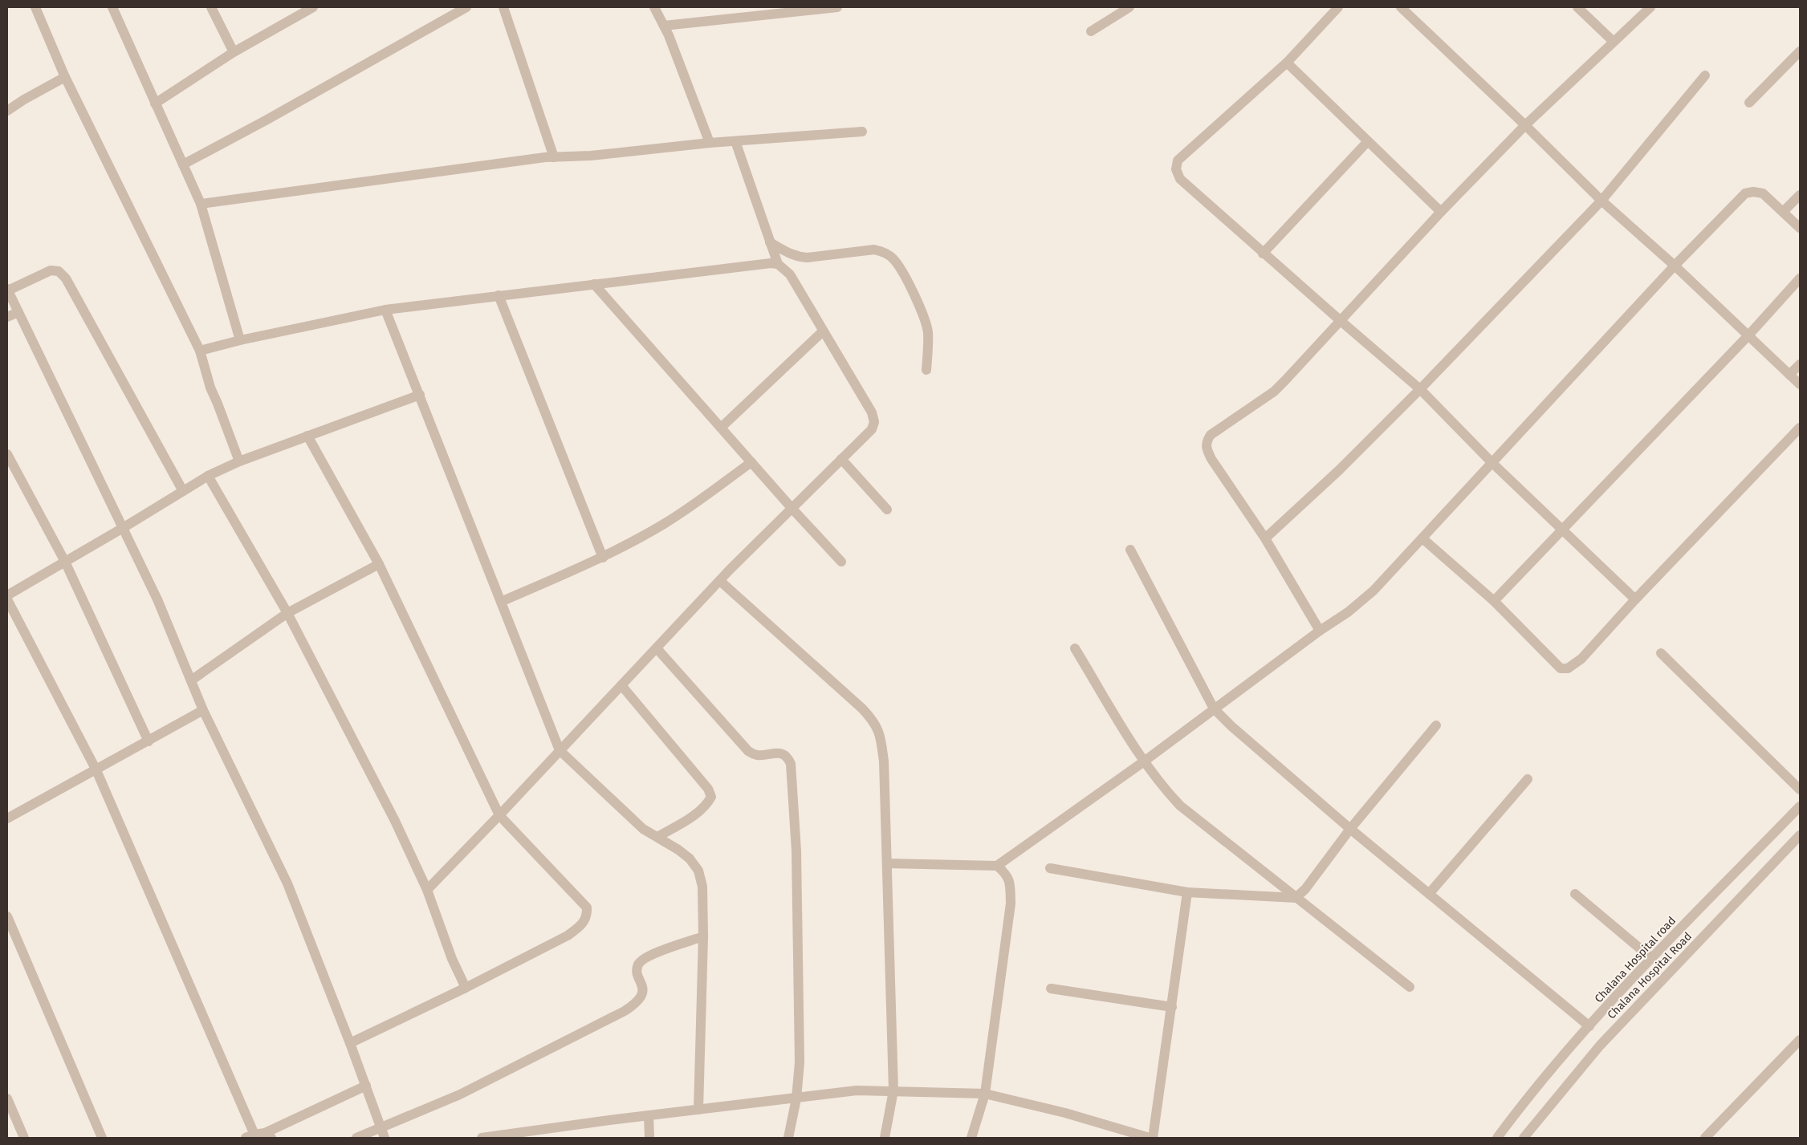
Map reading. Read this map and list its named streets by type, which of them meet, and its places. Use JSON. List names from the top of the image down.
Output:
{
  "streets": {
    "street": ["Chalana Hospital road", "Chalana Hospital Road"]
  }
}
